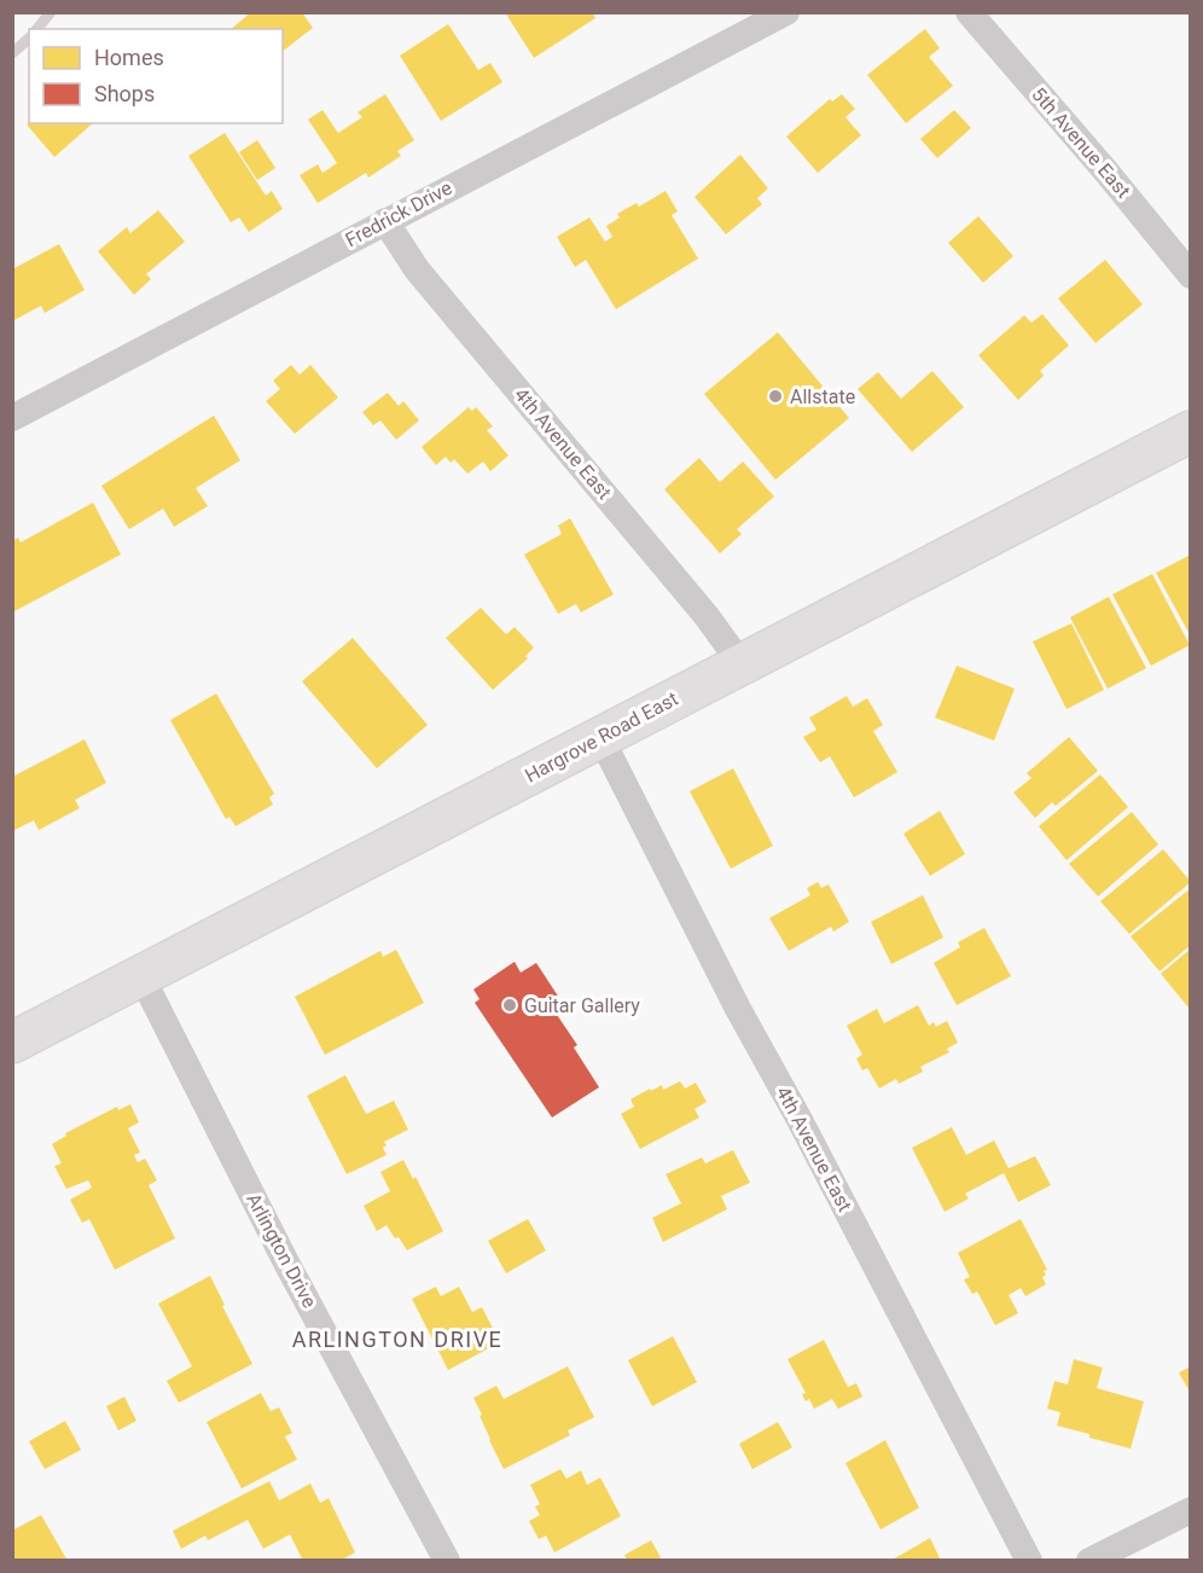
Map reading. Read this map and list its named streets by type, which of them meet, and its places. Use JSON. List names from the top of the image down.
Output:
{
  "streets": {
    "main road": ["Hargrove Road East"],
    "street": [
      "5th Avenue East",
      "Fredrick Drive",
      "4th Avenue East",
      "Arlington Drive"
    ]
  },
  "crossings": [
    ["Fredrick Drive", "4th Avenue East"],
    ["4th Avenue East", "Hargrove Road East"],
    ["Hargrove Road East", "Arlington Drive"]
  ],
  "districts": ["ARLINGTON DRIVE"],
  "places": ["Allstate", "Guitar Gallery"],
  "legend": ["Homes", "Shops"]
}
